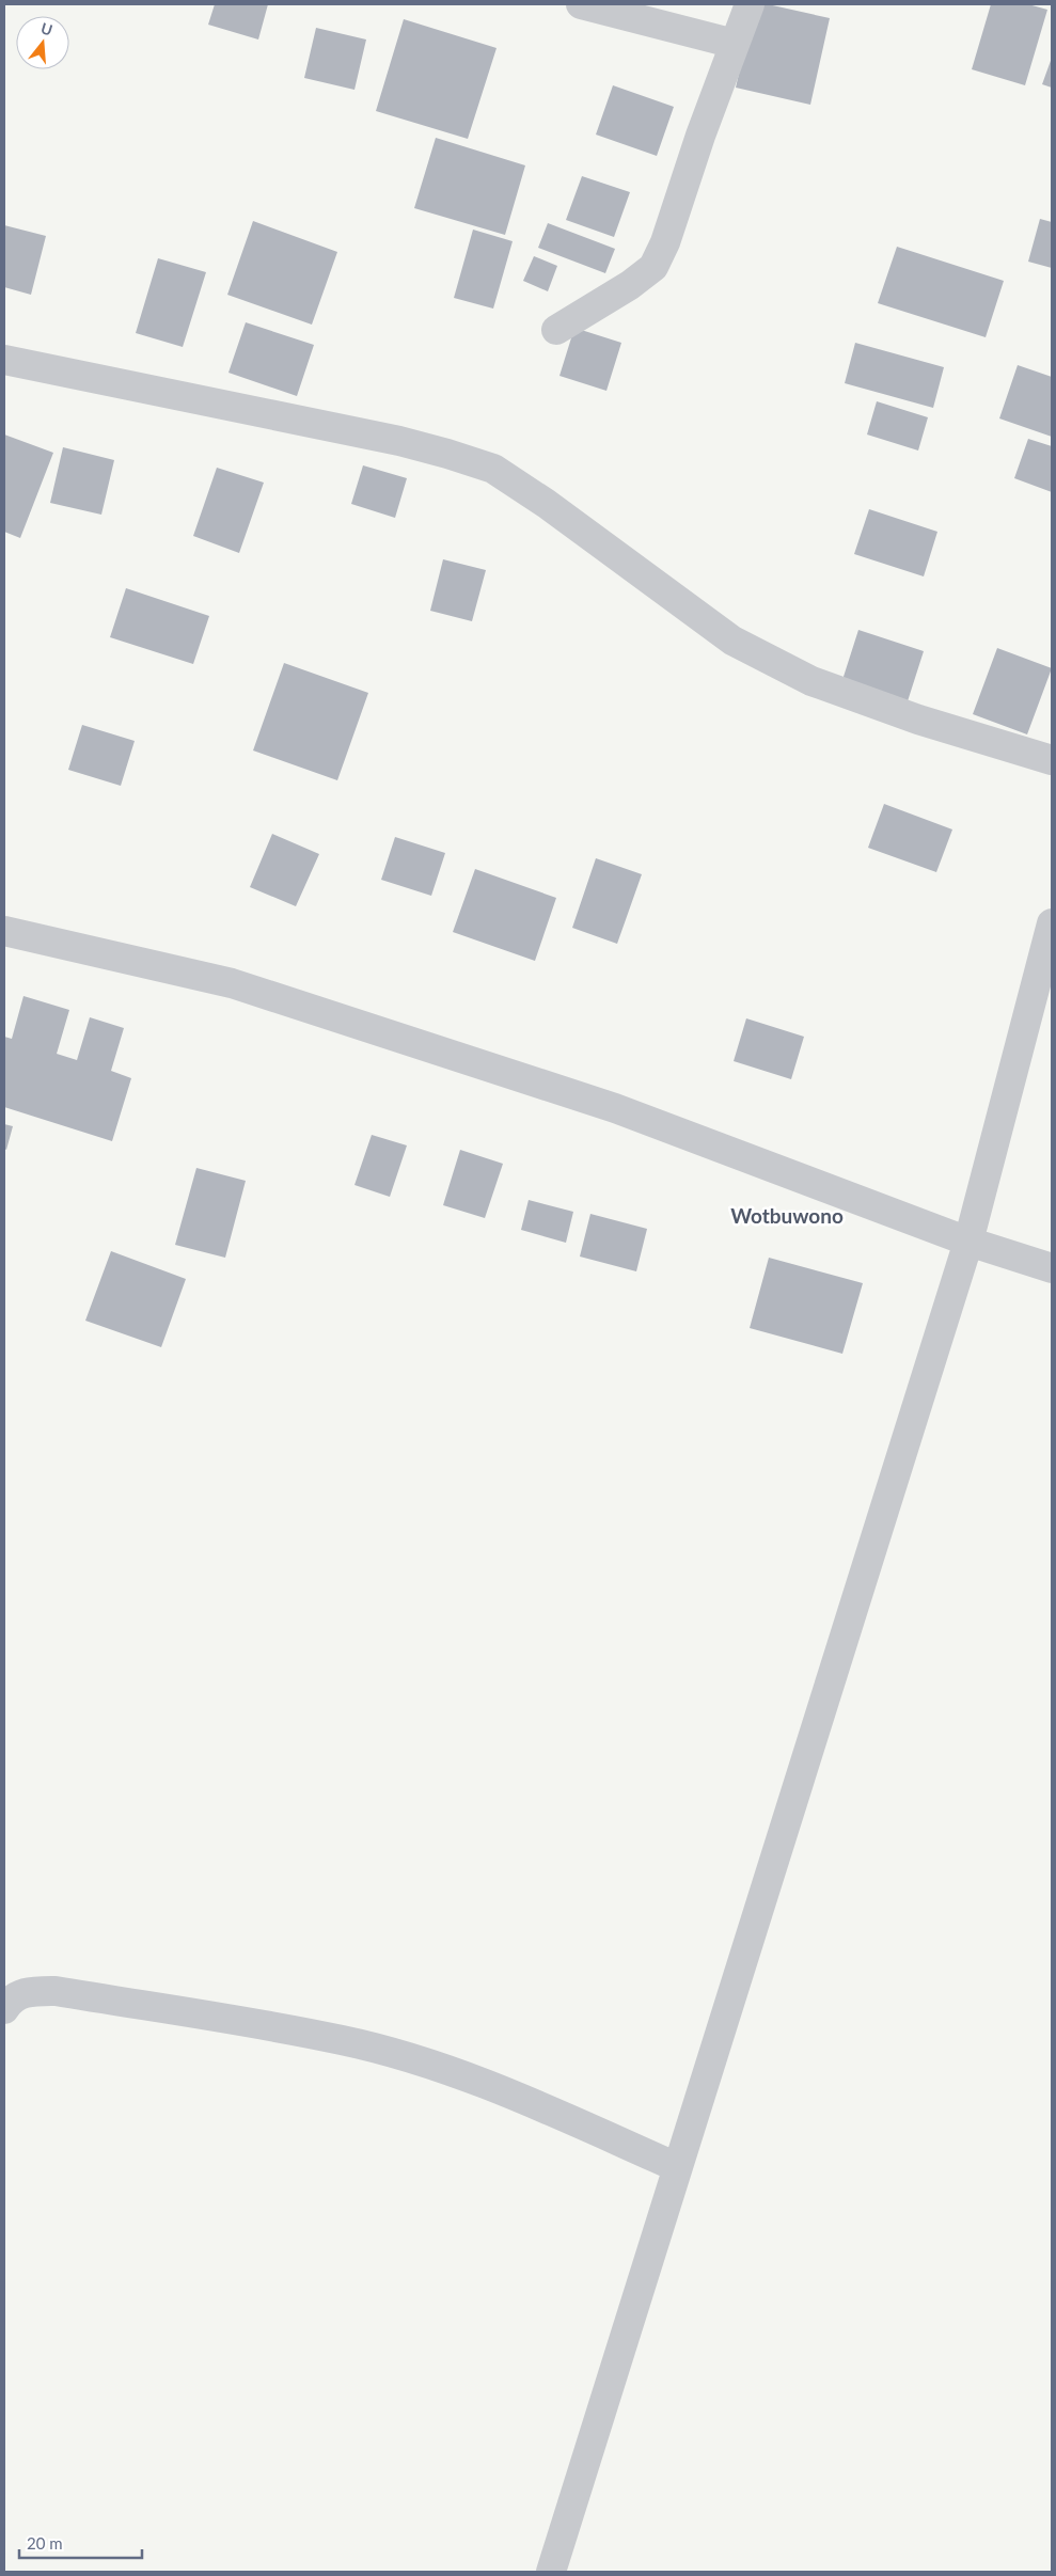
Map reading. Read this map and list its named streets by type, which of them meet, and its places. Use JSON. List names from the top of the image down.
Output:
{
  "districts": ["Wotbuwono"],
  "scale_bar": "20 m",
  "north": "top"
}
